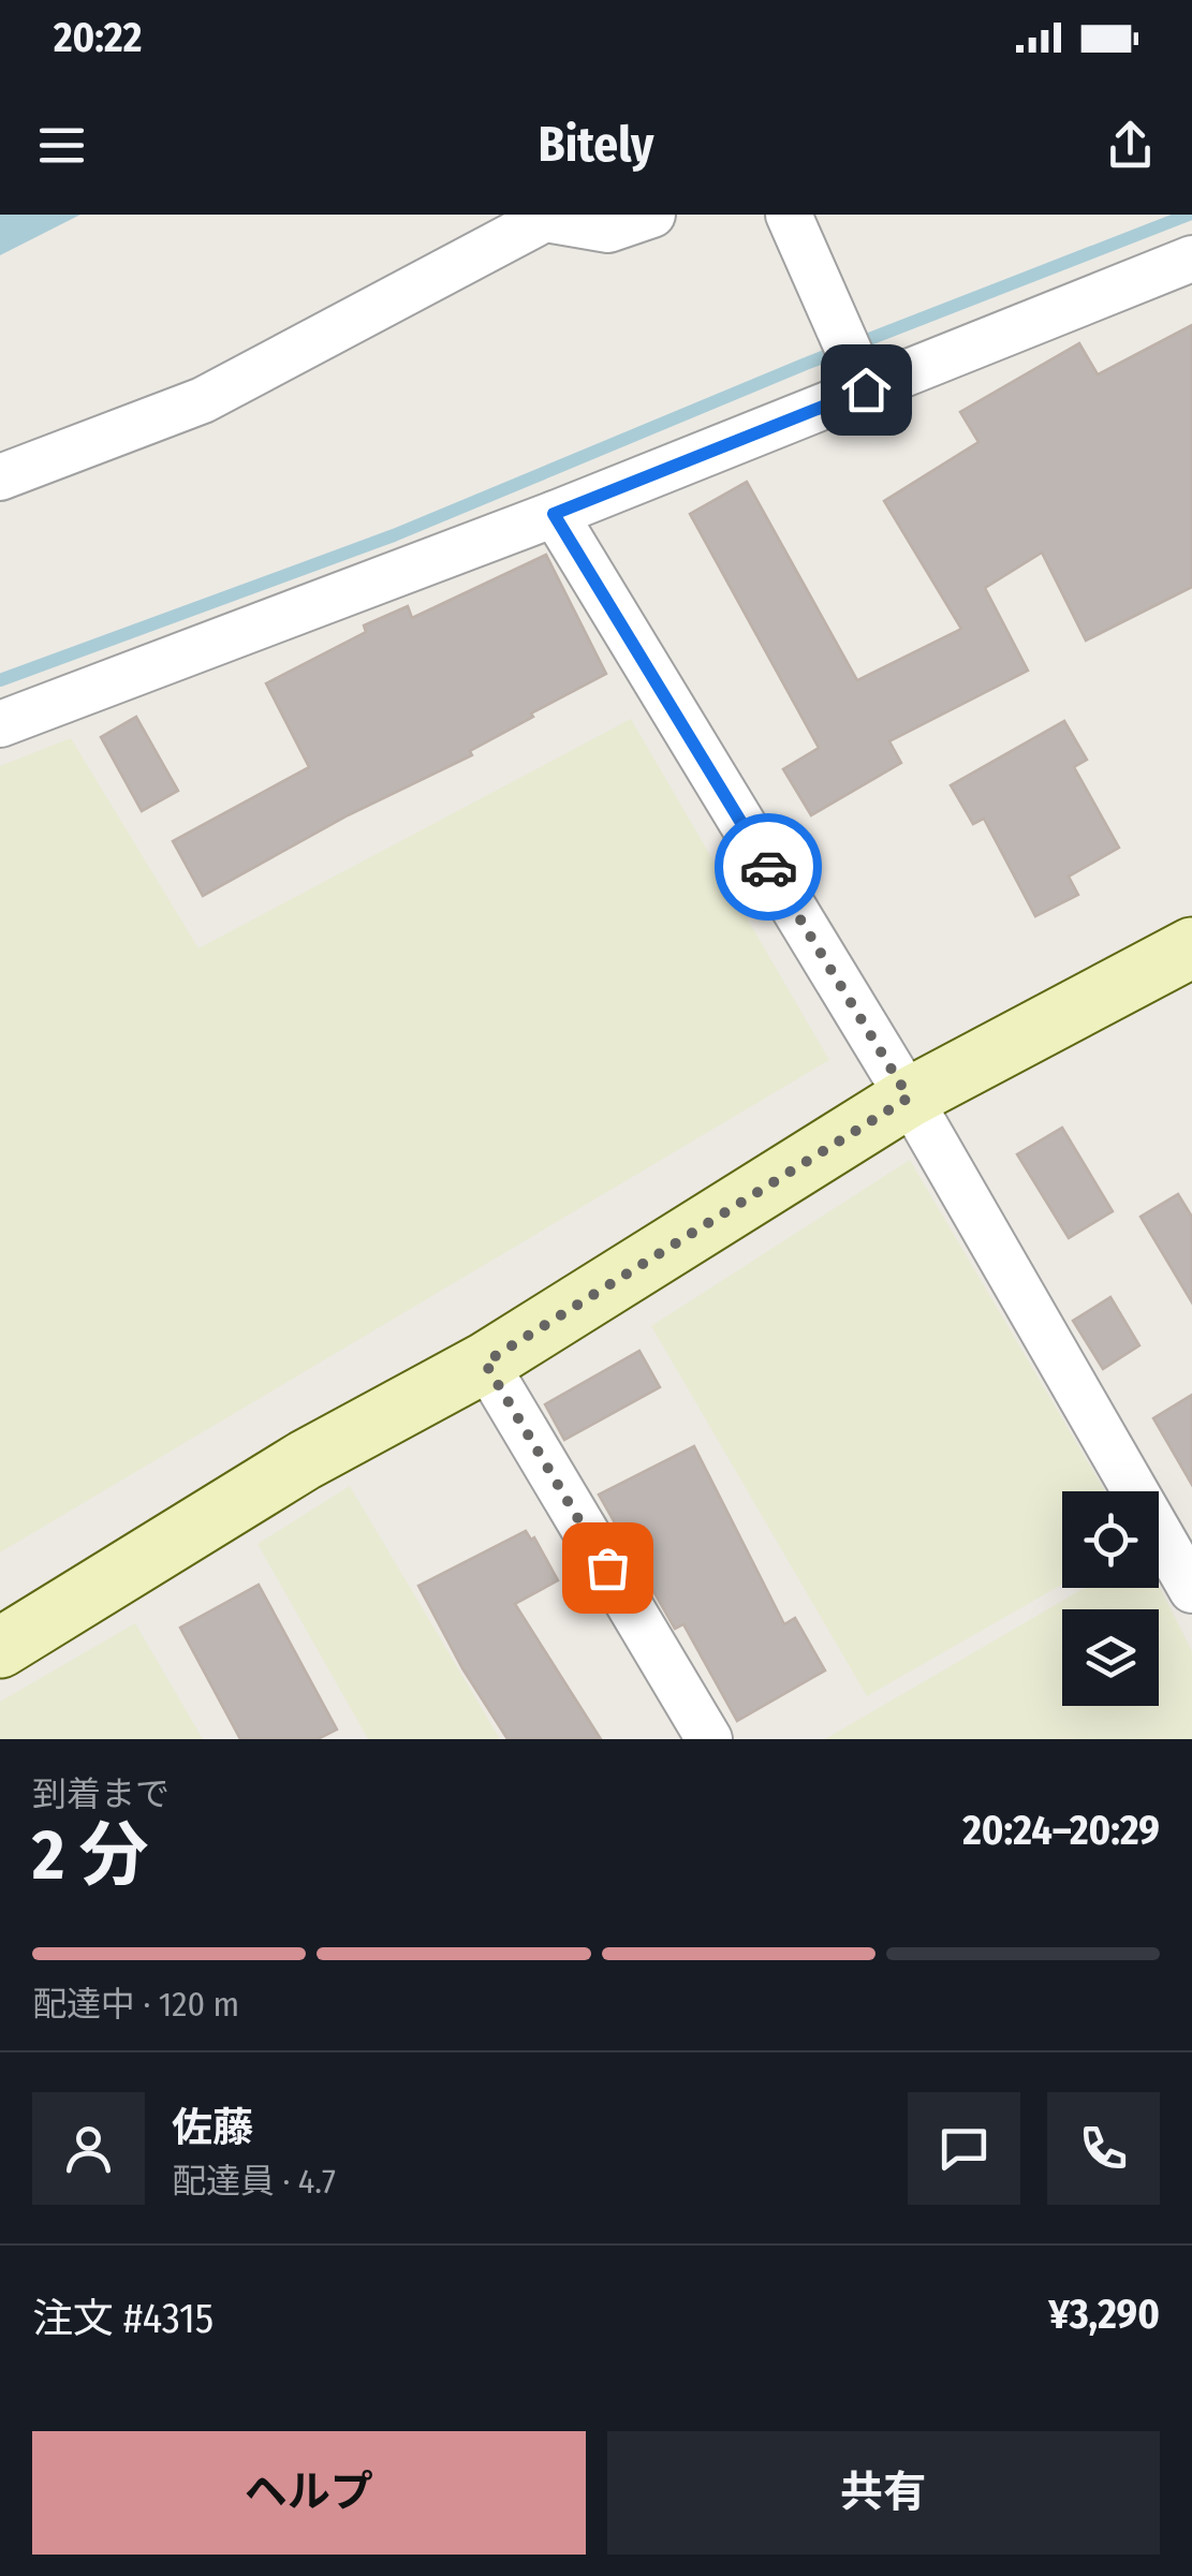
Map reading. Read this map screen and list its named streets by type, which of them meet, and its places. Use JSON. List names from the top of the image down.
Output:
{
  "page": {
    "status": "20:22",
    "header": "Bitely",
    "heading": ["2 分", "到着まで", "20:24–20:29"],
    "panel": [
      "佐藤",
      "配達員 · 4.7",
      "注文 #4315",
      "¥3,290"
    ],
    "bar": "配達中 · 120 m",
    "buttons": ["ヘルプ", "共有"]
  }
}
